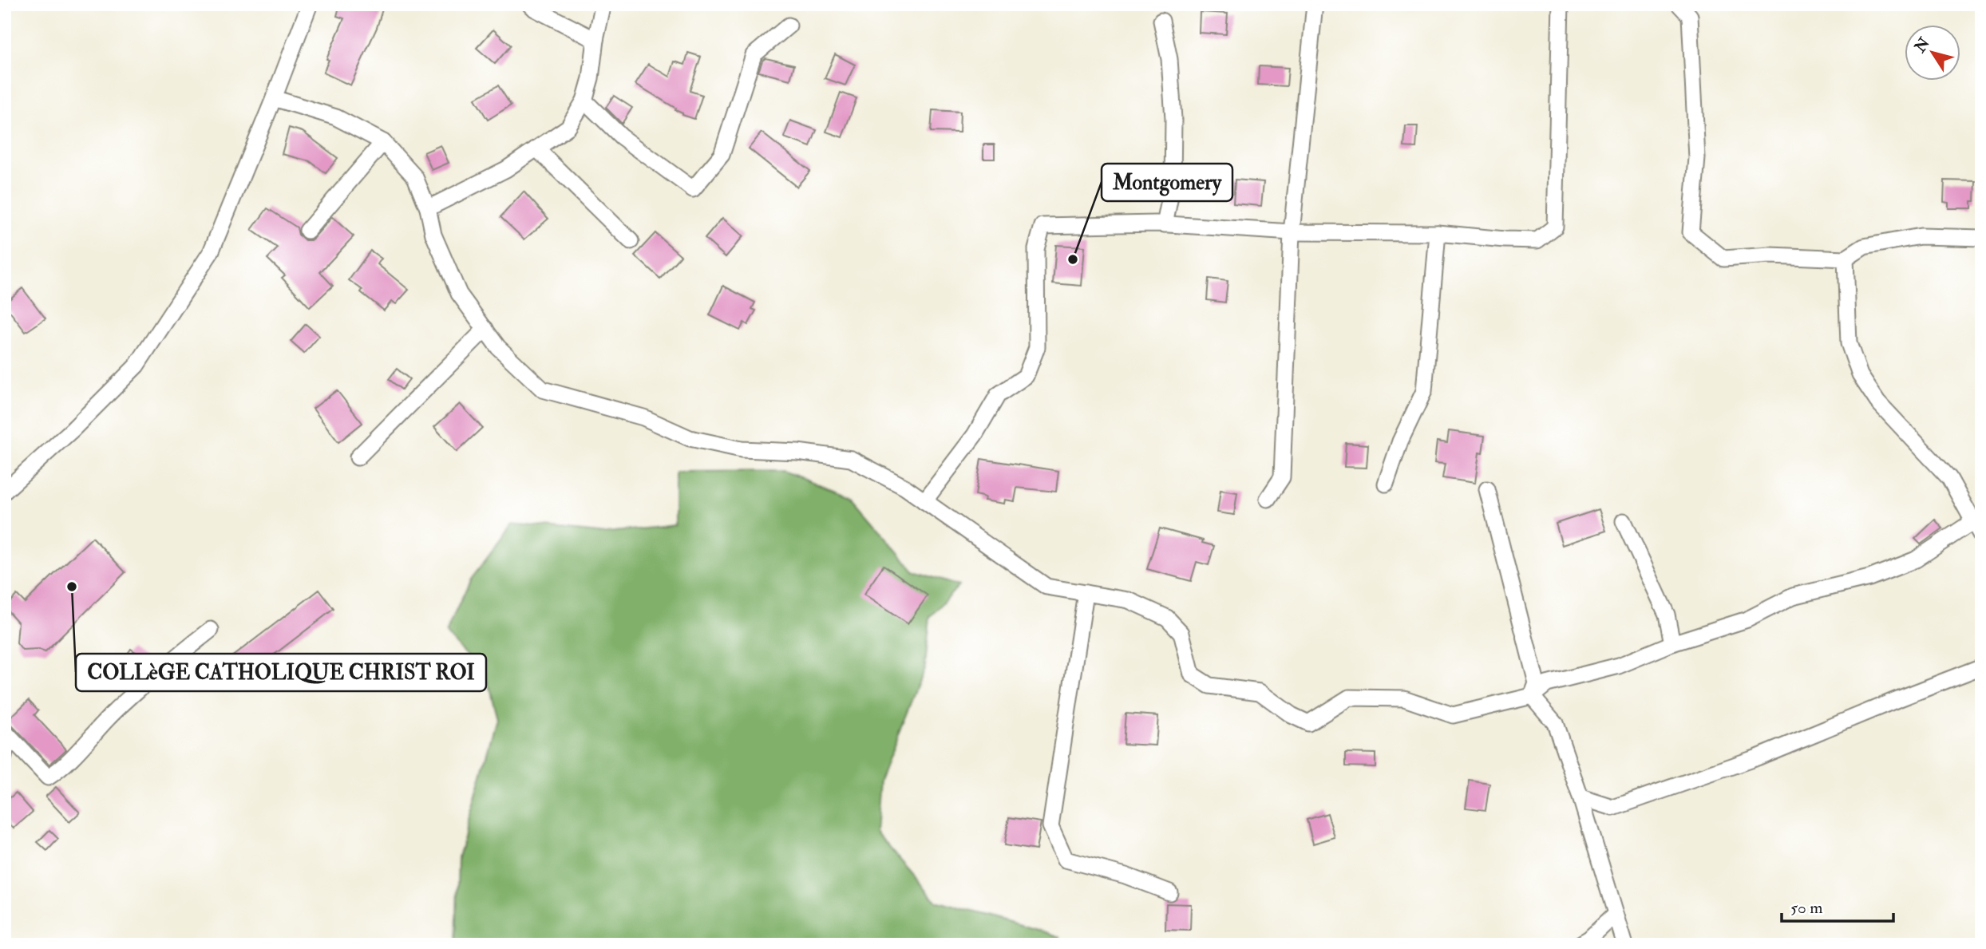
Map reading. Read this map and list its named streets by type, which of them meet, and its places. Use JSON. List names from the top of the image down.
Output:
{
  "places": ["Montgomery", "COLLèGE CATHOLIQUE CHRIST ROI"],
  "scale_bar": "50 m",
  "north": "top left"
}
